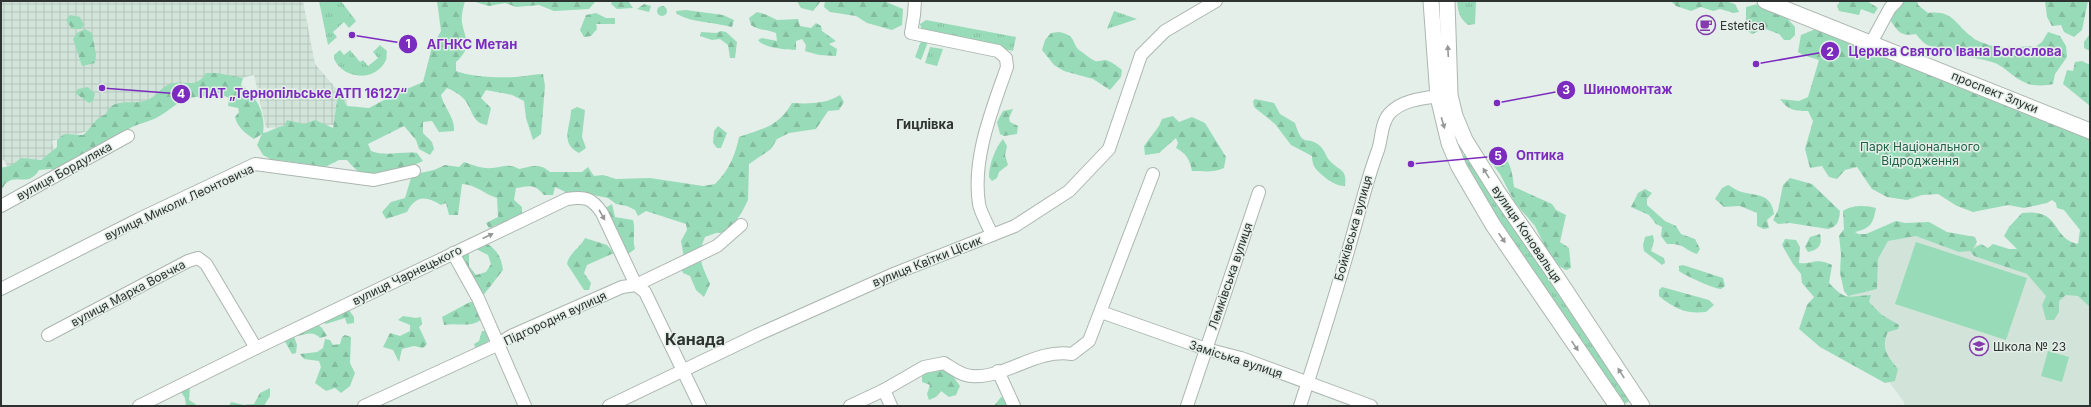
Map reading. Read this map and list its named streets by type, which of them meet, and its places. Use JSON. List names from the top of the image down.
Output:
{
  "streets": {
    "main road": ["проспект Злуки", "вулиця Коновальця"],
    "street": [
      "вулиця Бордуляка",
      "вулиця Миколи Леонтовича",
      "Бойківська вулиця",
      "вулиця Квітки Цісик",
      "вулиця Чарнецького",
      "Лемківська вулиця",
      "вулиця Марка Вовчка",
      "Підгородня вулиця",
      "Заміська вулиця"
    ]
  },
  "crossings": [
    ["Бойківська вулиця", "вулиця Коновальця"],
    ["Бойківська вулиця", "Заміська вулиця"],
    ["вулиця Квітки Цісик", "вулиця Чарнецького"],
    ["вулиця Чарнецького", "вулиця Марка Вовчка"],
    ["вулиця Чарнецького", "Підгородня вулиця"],
    ["Лемківська вулиця", "Заміська вулиця"]
  ],
  "districts": ["Гицлівка", "Канада"],
  "parks": ["Парк Національного Відродження"],
  "places": {
    "cafe": ["Estetica"],
    "other": [
      "АГНКС Метан",
      "Церква Святого Івана Богослова",
      "ПАТ „Тернопільське АТП 16127“",
      "Шиномонтаж",
      "Оптика"
    ],
    "school or university": ["Школа № 23"]
  }
}
